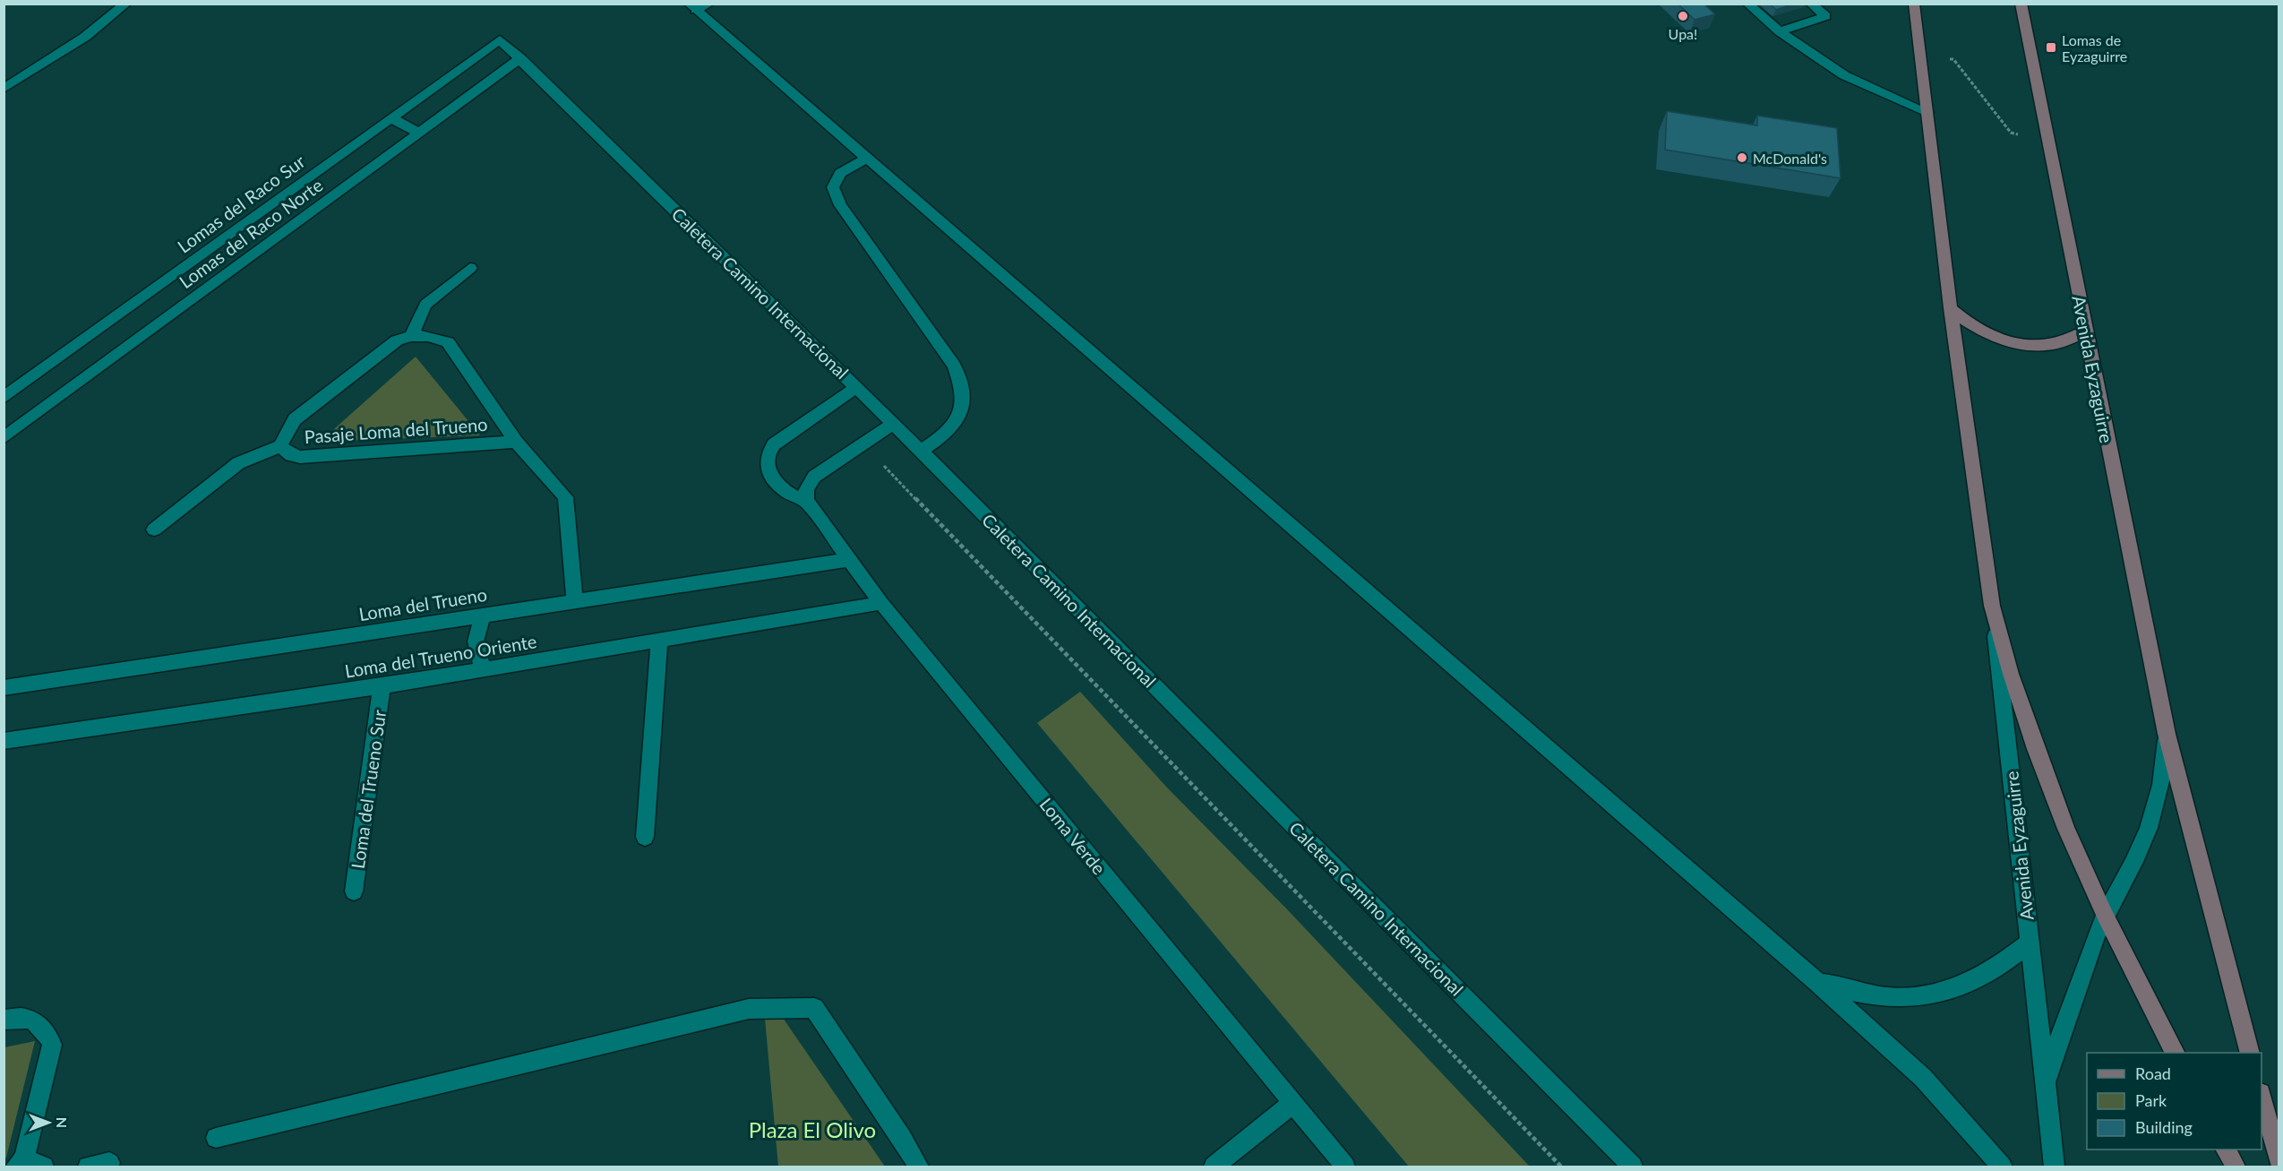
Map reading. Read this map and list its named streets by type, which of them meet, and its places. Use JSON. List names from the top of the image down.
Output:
{
  "streets": {
    "main road": ["Avenida Eyzaguirre"],
    "street": [
      "Lomas del Raco Sur",
      "Lomas del Raco Norte",
      "Caletera Camino Internacional",
      "Pasaje Loma del Trueno",
      "Loma del Trueno",
      "Loma del Trueno Oriente",
      "Loma del Trueno Sur",
      "Loma Verde"
    ]
  },
  "crossings": [
    ["Lomas del Raco Sur", "Caletera Camino Internacional"],
    ["Lomas del Raco Norte", "Caletera Camino Internacional"],
    ["Caletera Camino Internacional", "Loma Verde"],
    ["Pasaje Loma del Trueno", "Loma del Trueno"],
    ["Loma del Trueno", "Loma Verde"],
    ["Loma del Trueno Oriente", "Loma del Trueno Sur"],
    ["Loma del Trueno Oriente", "Loma Verde"]
  ],
  "parks": ["Plaza El Olivo"],
  "places": {
    "other": ["Upa!", "McDonald's"],
    "transit": ["Lomas de Eyzaguirre"]
  },
  "legend": ["Road", "Park", "Building"],
  "north": "right"
}
